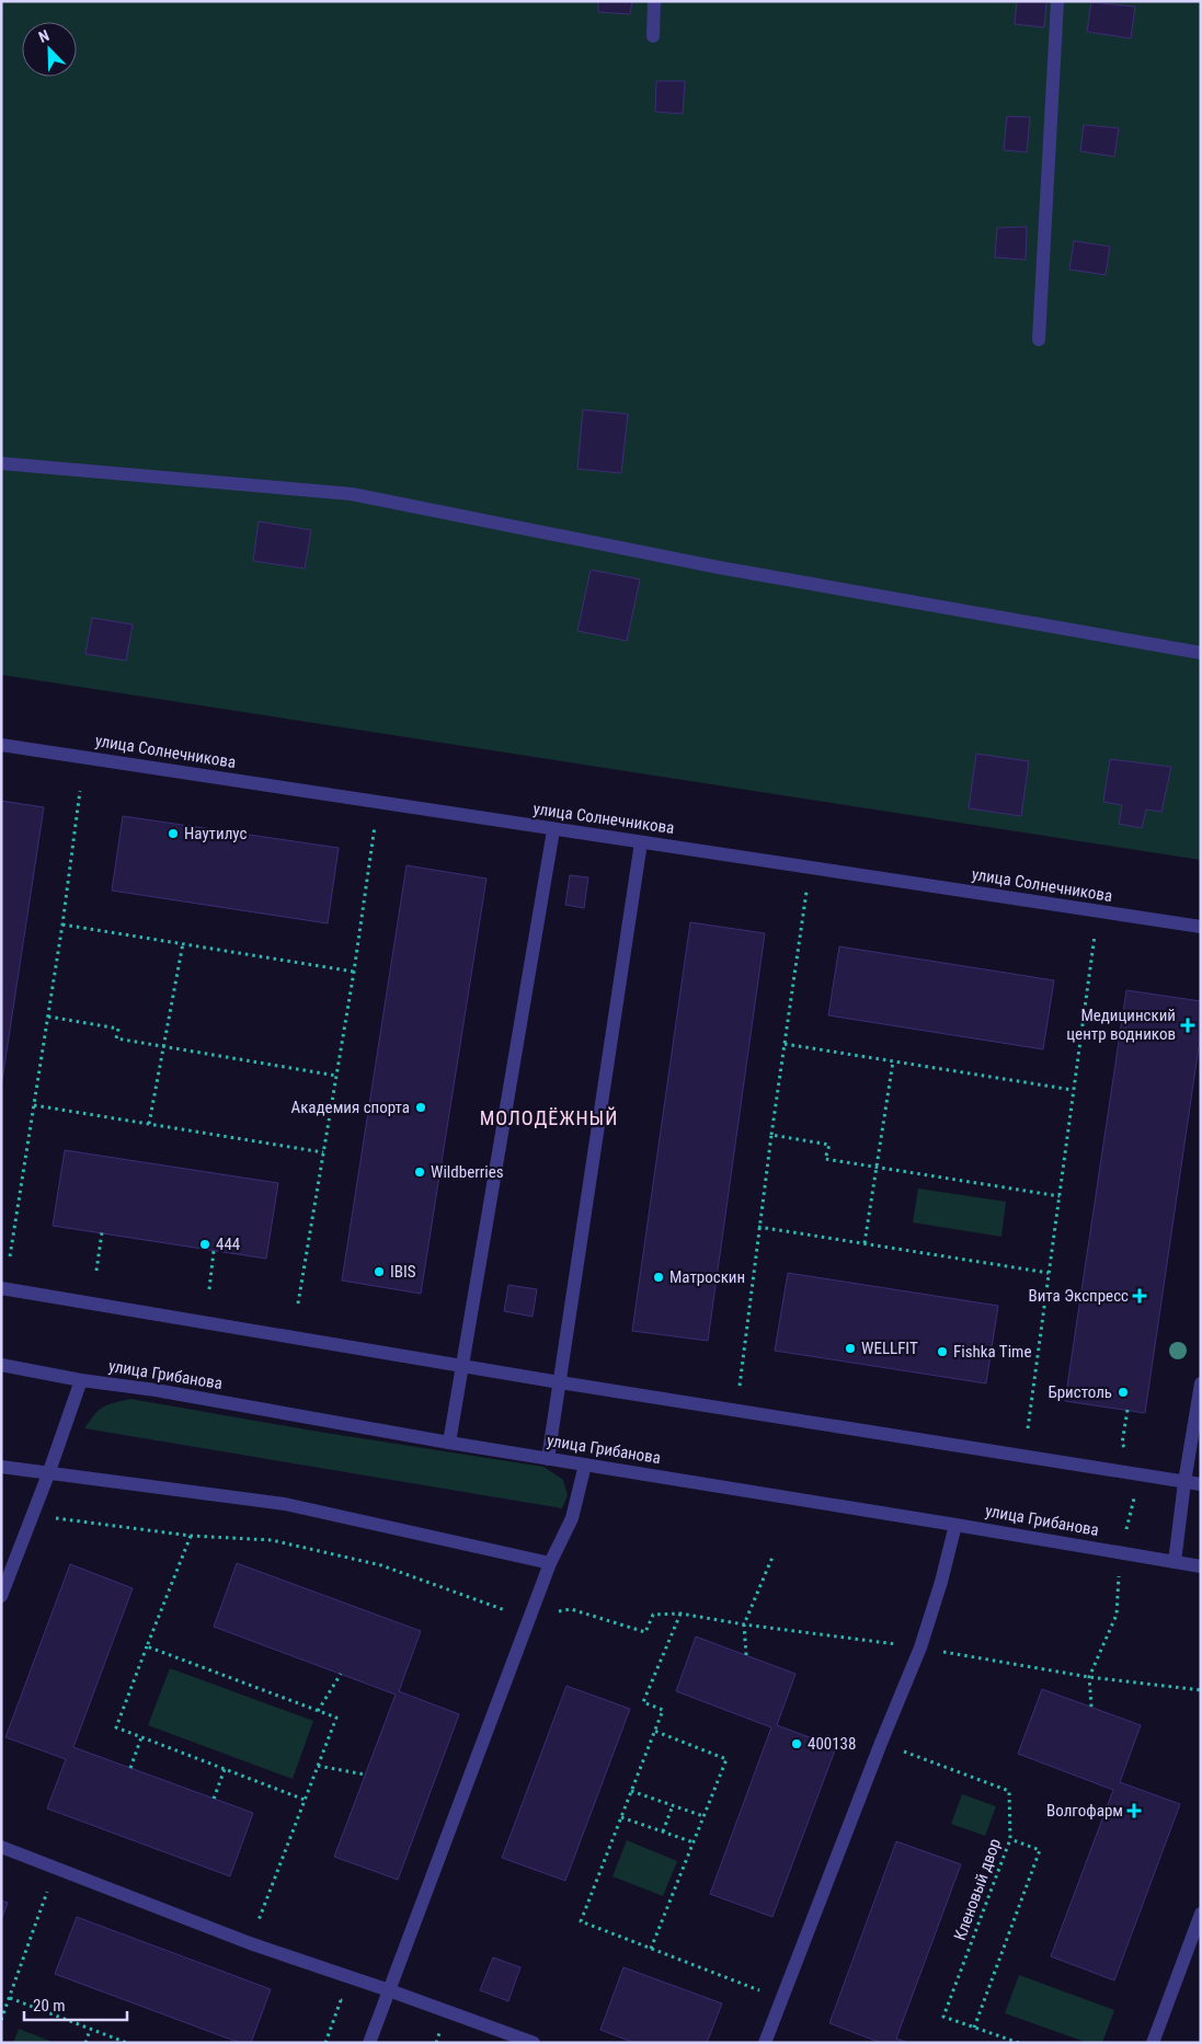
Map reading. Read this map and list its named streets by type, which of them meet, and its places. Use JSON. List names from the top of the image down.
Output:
{
  "streets": {
    "street": ["улица Солнечникова", "улица Грибанова"],
    "path": ["Кленовый двор"]
  },
  "districts": ["МОЛОДЁЖНЫЙ"],
  "places": {
    "other": [
      "Наутилус",
      "Академия спорта",
      "Wildberries",
      "444",
      "IBIS",
      "Матроскин",
      "WELLFIT",
      "Fishka Time",
      "Бристоль",
      "400138"
    ],
    "health": ["Медицинский центр водников", "Вита Экспресс", "Волгофарм"]
  },
  "scale_bar": "20 m",
  "north": "top left"
}
